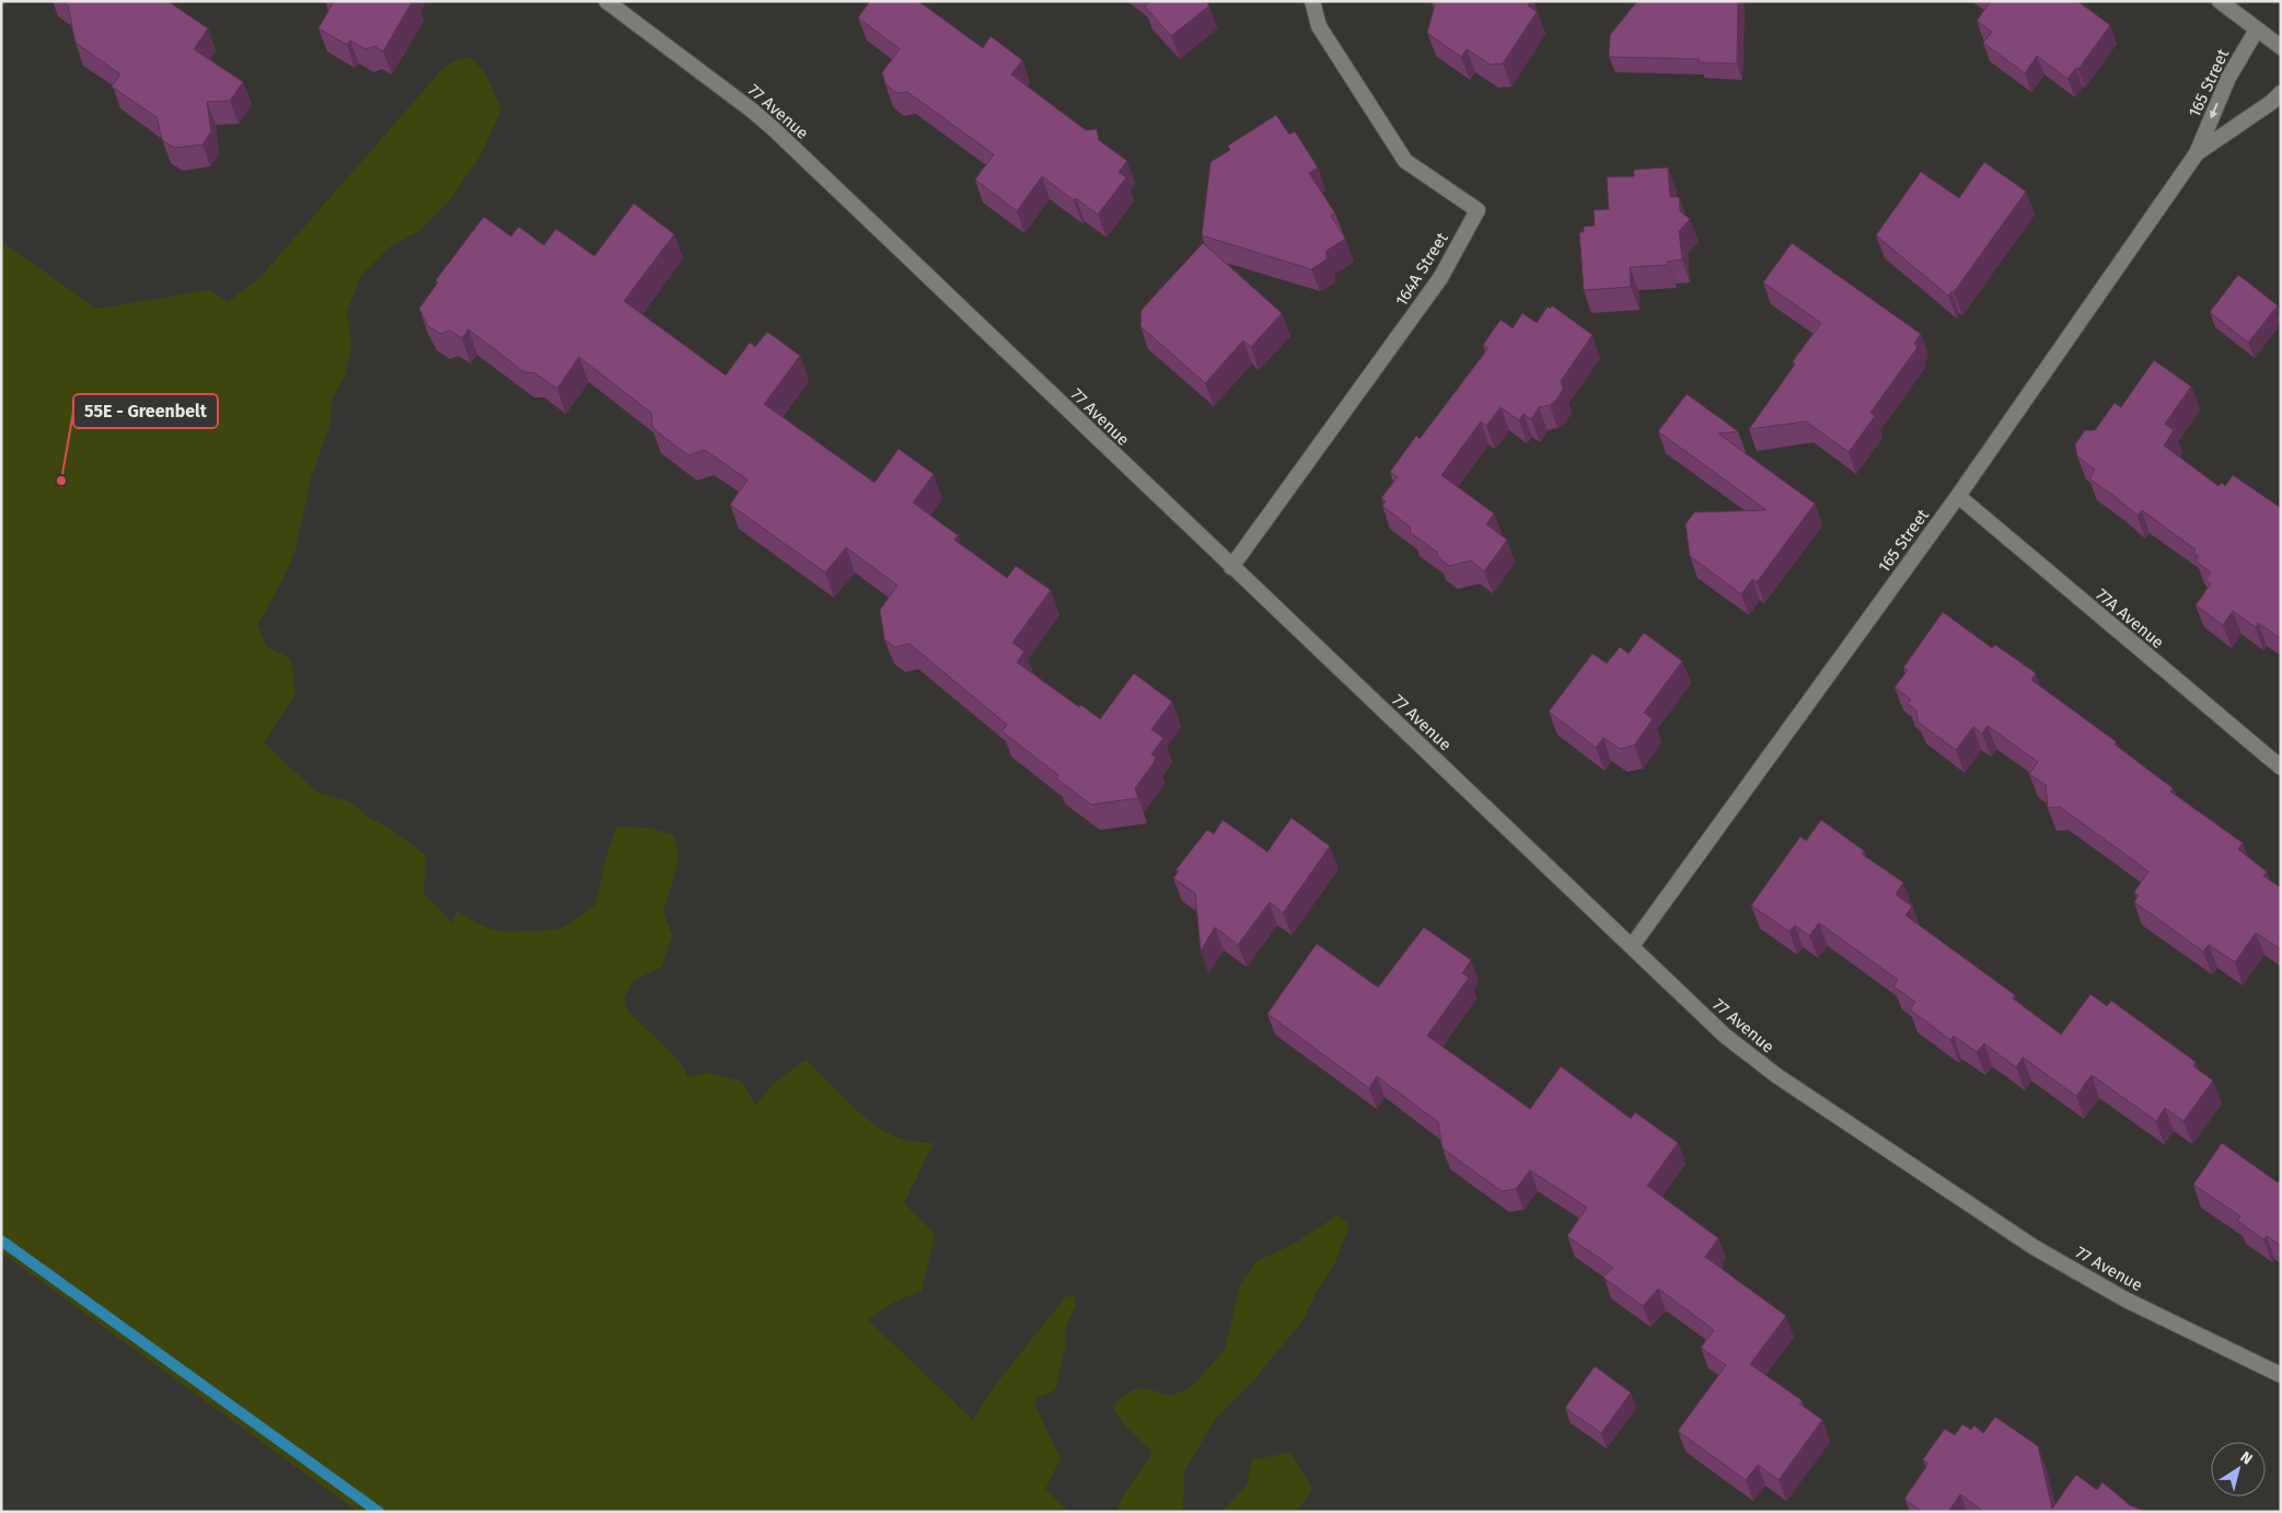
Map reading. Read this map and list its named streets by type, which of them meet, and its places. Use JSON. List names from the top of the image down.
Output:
{
  "streets": {
    "street": [
      "165 Street",
      "77 Avenue",
      "164A Street",
      "77A Avenue"
    ]
  },
  "crossings": [
    ["165 Street", "77 Avenue"],
    ["165 Street", "77A Avenue"],
    ["77 Avenue", "164A Street"]
  ],
  "places": ["55E - Greenbelt"],
  "north": "top right"
}
